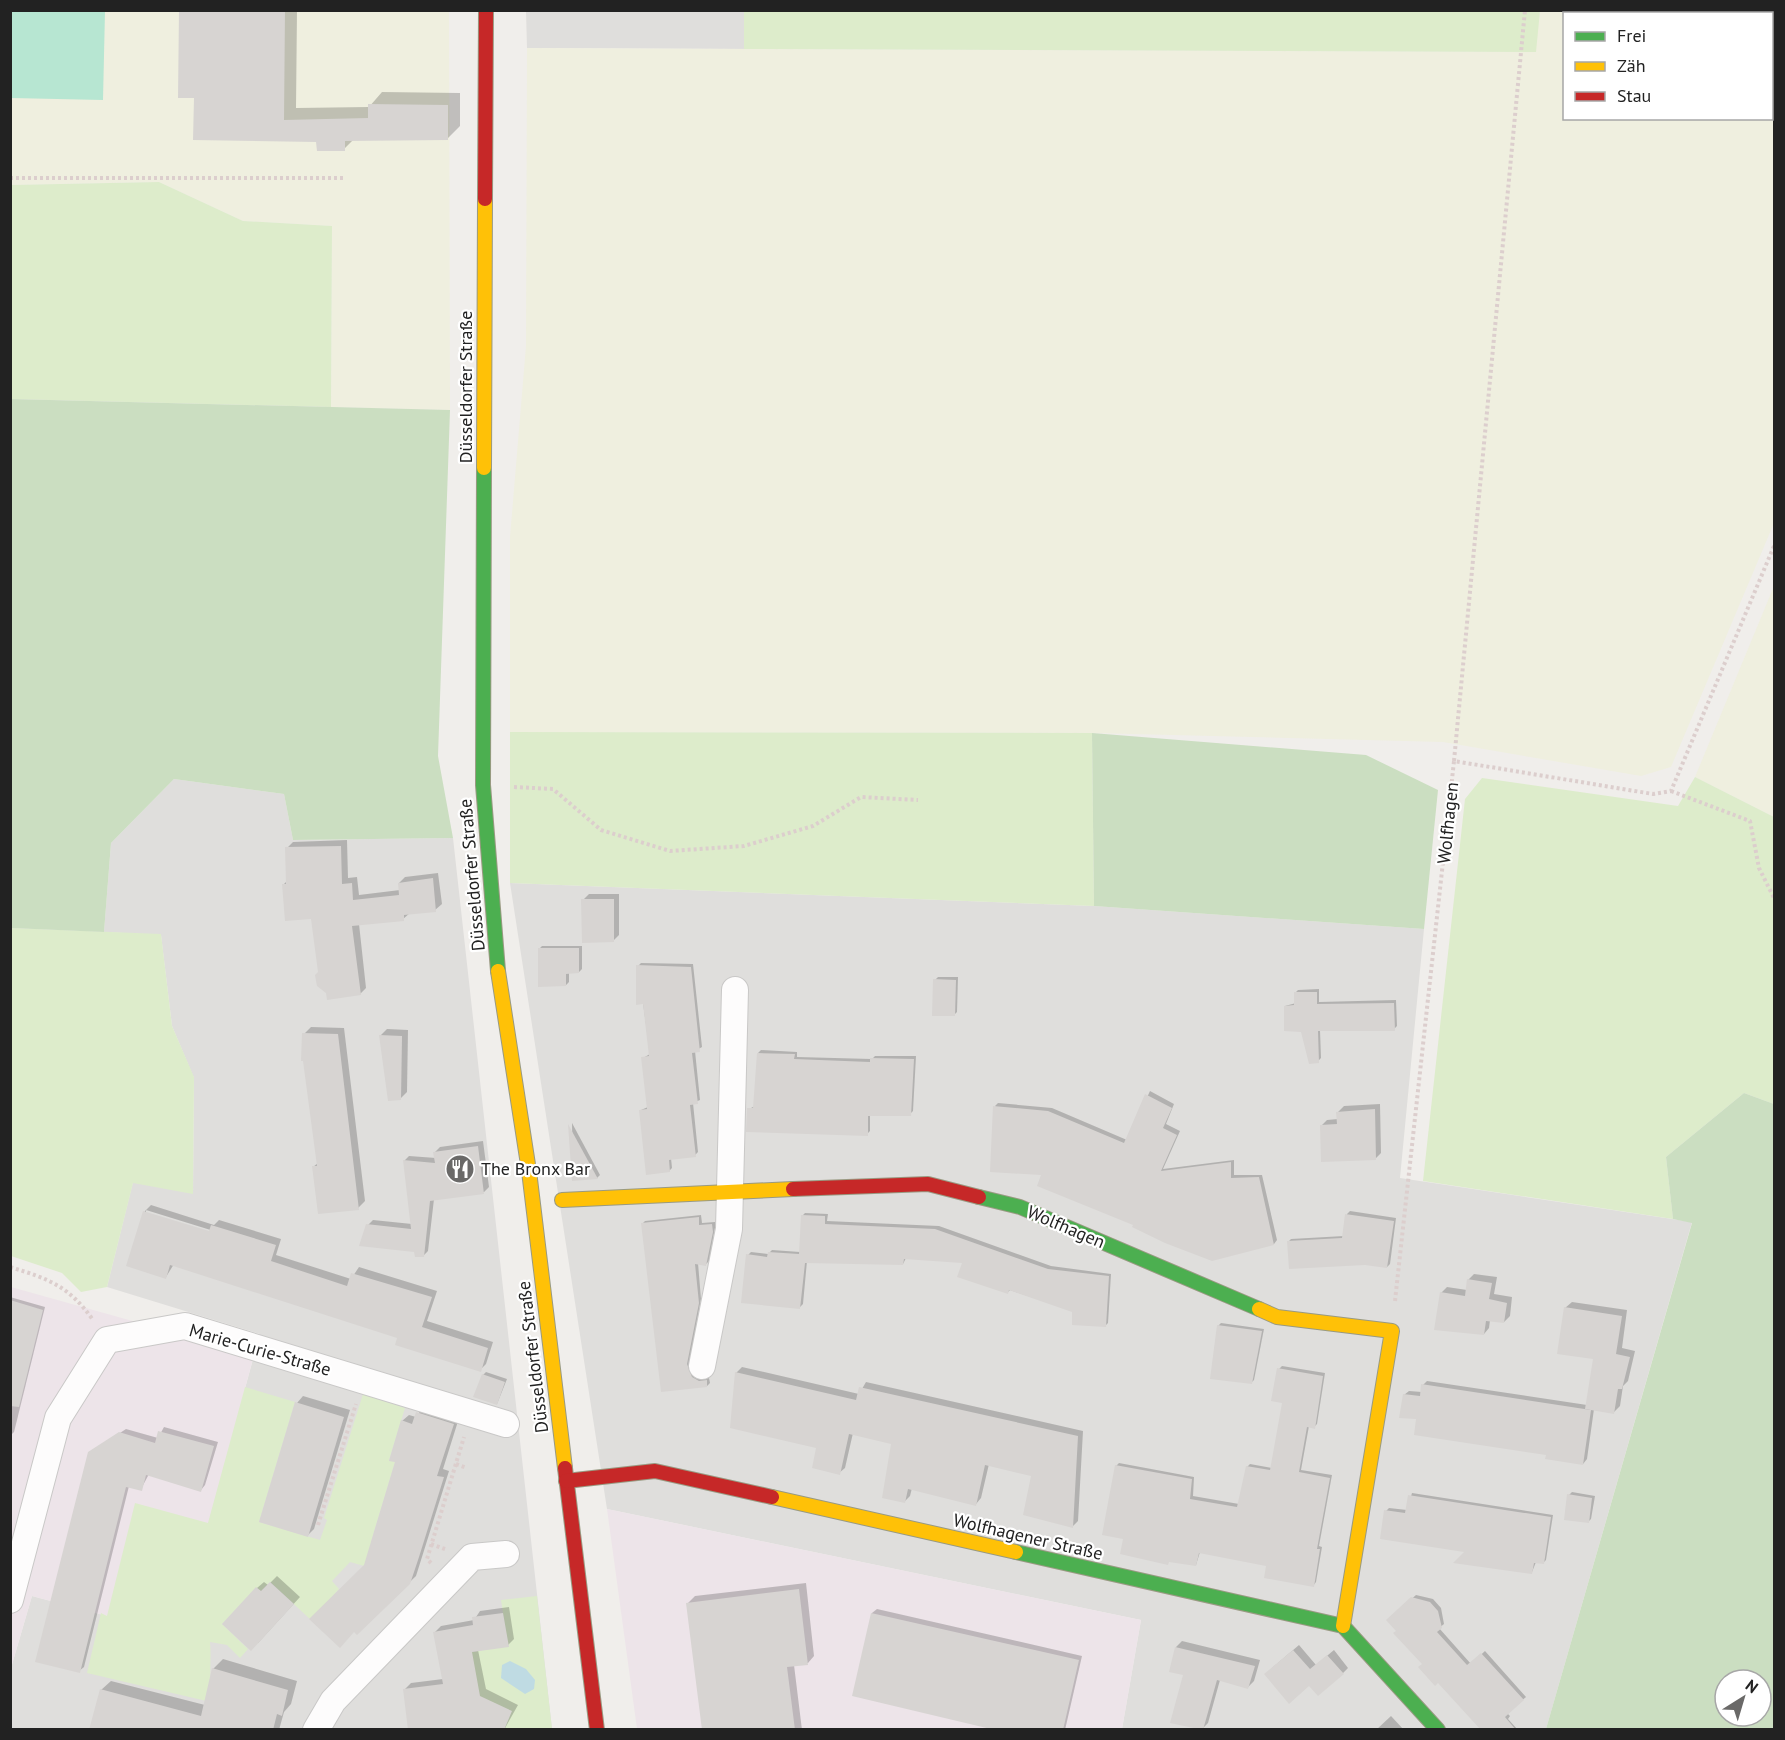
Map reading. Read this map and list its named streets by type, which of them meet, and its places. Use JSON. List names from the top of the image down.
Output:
{
  "streets": {
    "street": [
      "Düsseldorfer Straße",
      "Wolfhagen",
      "Marie-Curie-Straße",
      "Wolfhagener Straße"
    ]
  },
  "crossings": [
    ["Düsseldorfer Straße", "Wolfhagener Straße"]
  ],
  "places": {
    "restaurant": ["The Bronx Bar"]
  },
  "legend": ["Frei", "Zäh", "Stau"],
  "north": "top right"
}
